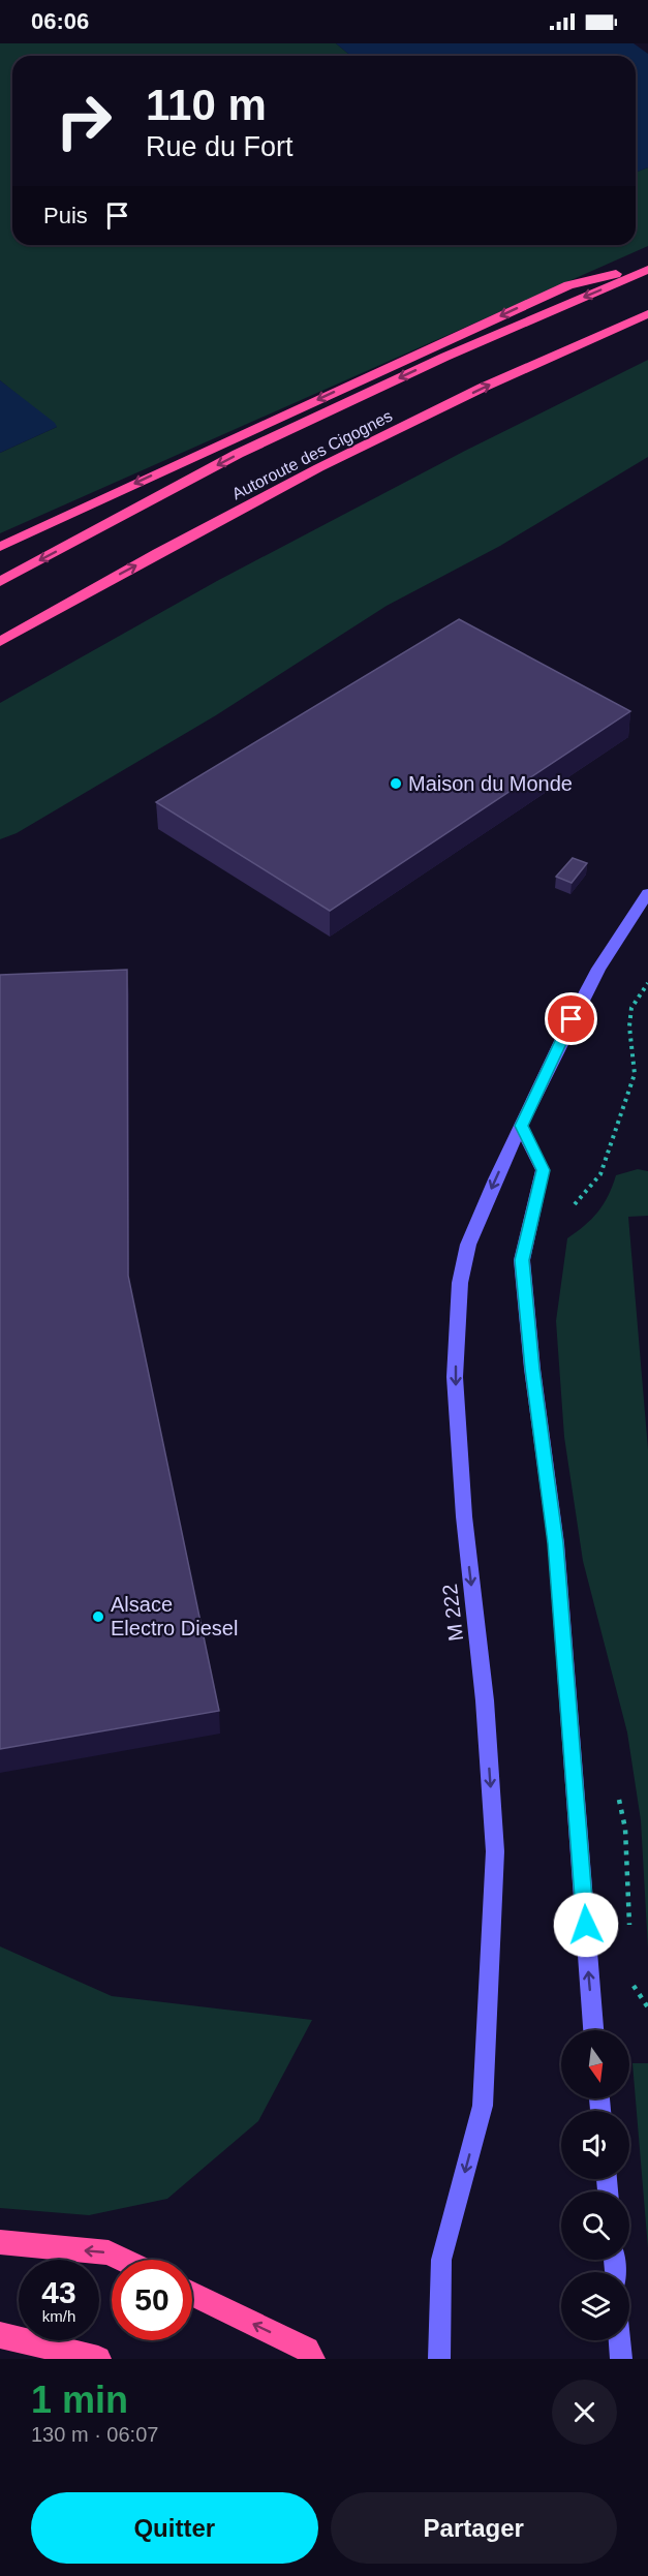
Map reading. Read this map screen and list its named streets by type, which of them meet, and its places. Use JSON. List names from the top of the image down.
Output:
{
  "streets": {
    "highway": ["Autoroute des Cigognes"],
    "main road": ["M 222"]
  },
  "places": ["Maison du Monde", "Alsace Electro Diesel"],
  "north": "bottom",
  "page": {
    "status": "06:06",
    "turn": ["110 m", "Rue du Fort"],
    "then": "Puis",
    "speed": "43 km/h",
    "limit": "50",
    "heading": ["1 min", "130 m · 06:07"],
    "buttons": ["Quitter", "Partager"]
  }
}
